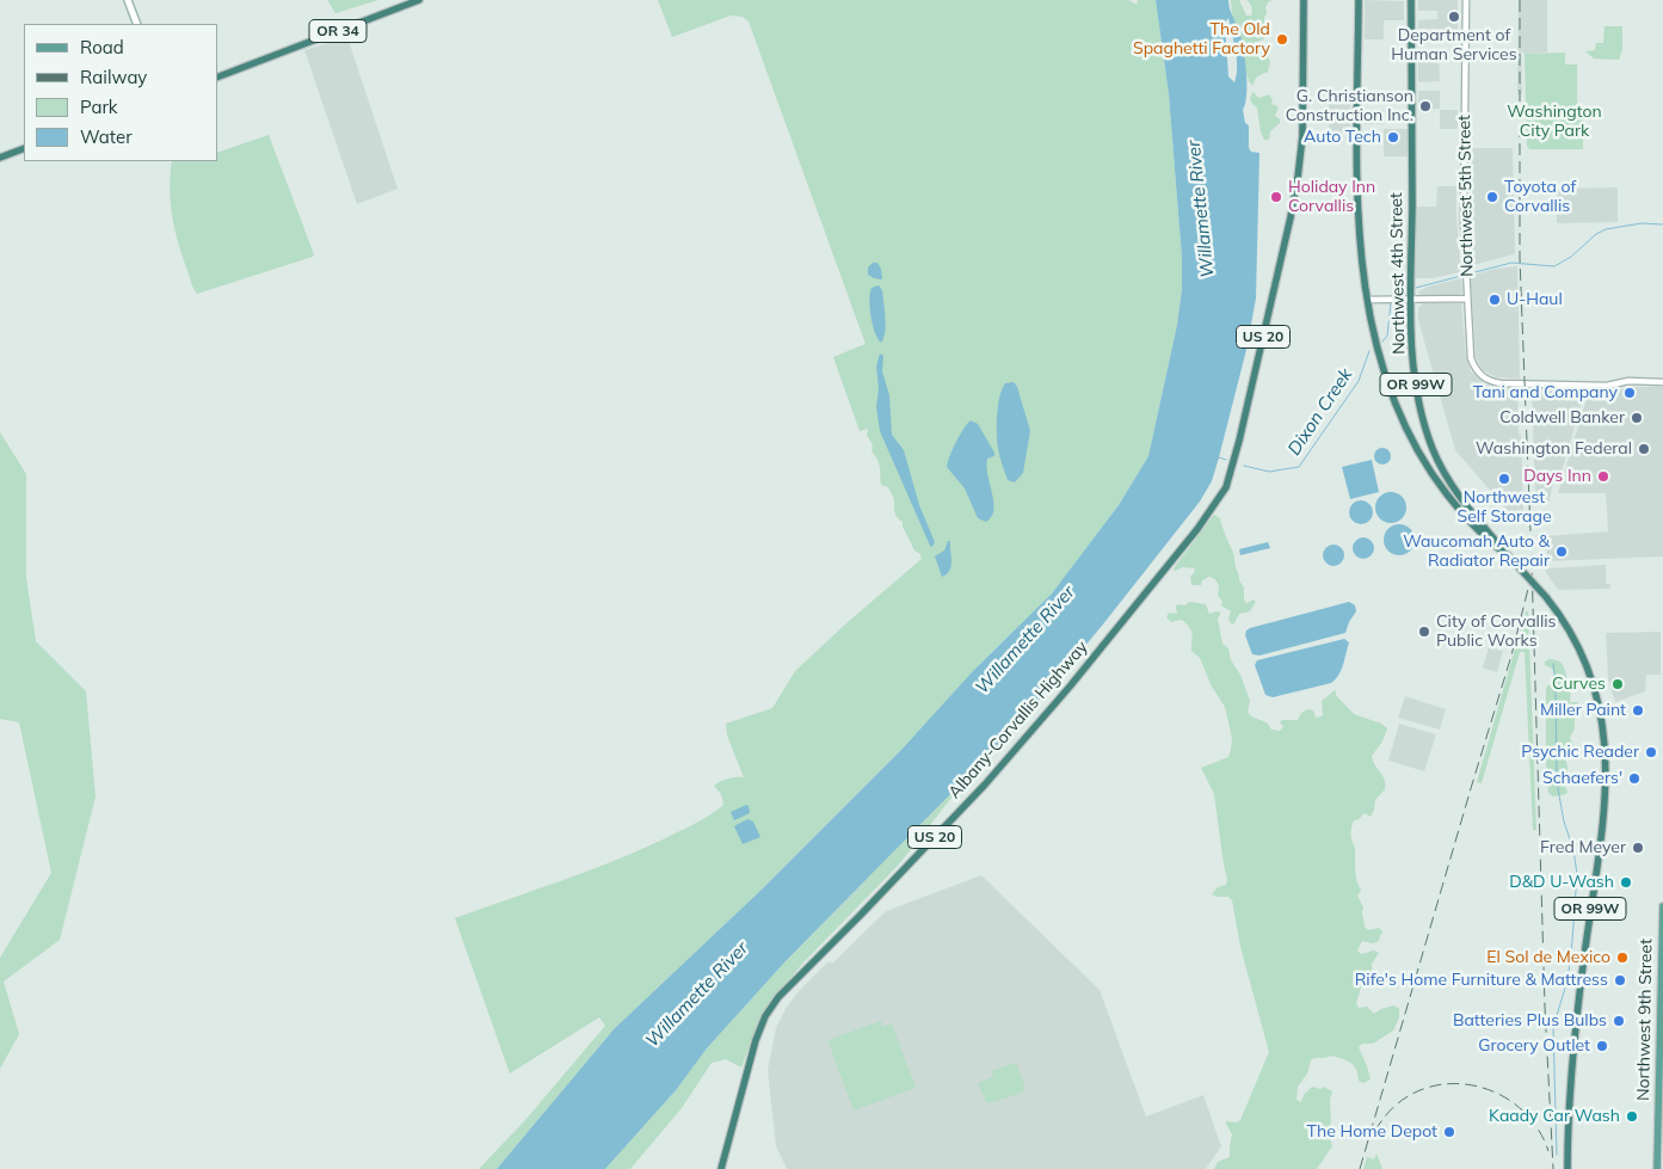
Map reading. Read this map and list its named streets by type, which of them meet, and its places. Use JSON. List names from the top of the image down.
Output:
{
  "streets": {
    "highway": [
      "OR 34",
      "Northwest 4th Street",
      "US 20",
      "OR 99W",
      "Albany-Corvallis Highway"
    ],
    "main road": ["Northwest 9th Street"],
    "street": ["Northwest 5th Street"]
  },
  "crossings": [
    ["Northwest 4th Street", "OR 99W"]
  ],
  "water": ["Willamette River", "Dixon Creek"],
  "parks": ["Washington City Park"],
  "places": [
    "Department of Human Services",
    "The Old Spaghetti Factory",
    "G. Christianson Construction Inc.",
    "Auto Tech",
    "Holiday Inn Corvallis",
    "Toyota of Corvallis",
    "U-Haul",
    "Tani and Company",
    "Coldwell Banker",
    "Washington Federal",
    "Days Inn",
    "Northwest Self Storage",
    "Waucomah Auto & Radiator Repair",
    "City of Corvallis Public Works",
    "Curves",
    "Miller Paint",
    "Psychic Reader",
    "Schaefers'",
    "Fred Meyer",
    "D&D U-Wash",
    "El Sol de Mexico",
    "Rife's Home Furniture & Mattress",
    "Batteries Plus Bulbs",
    "Grocery Outlet",
    "Kaady Car Wash",
    "The Home Depot"
  ],
  "legend": [
    "Road",
    "Railway",
    "Park",
    "Water"
  ]
}
